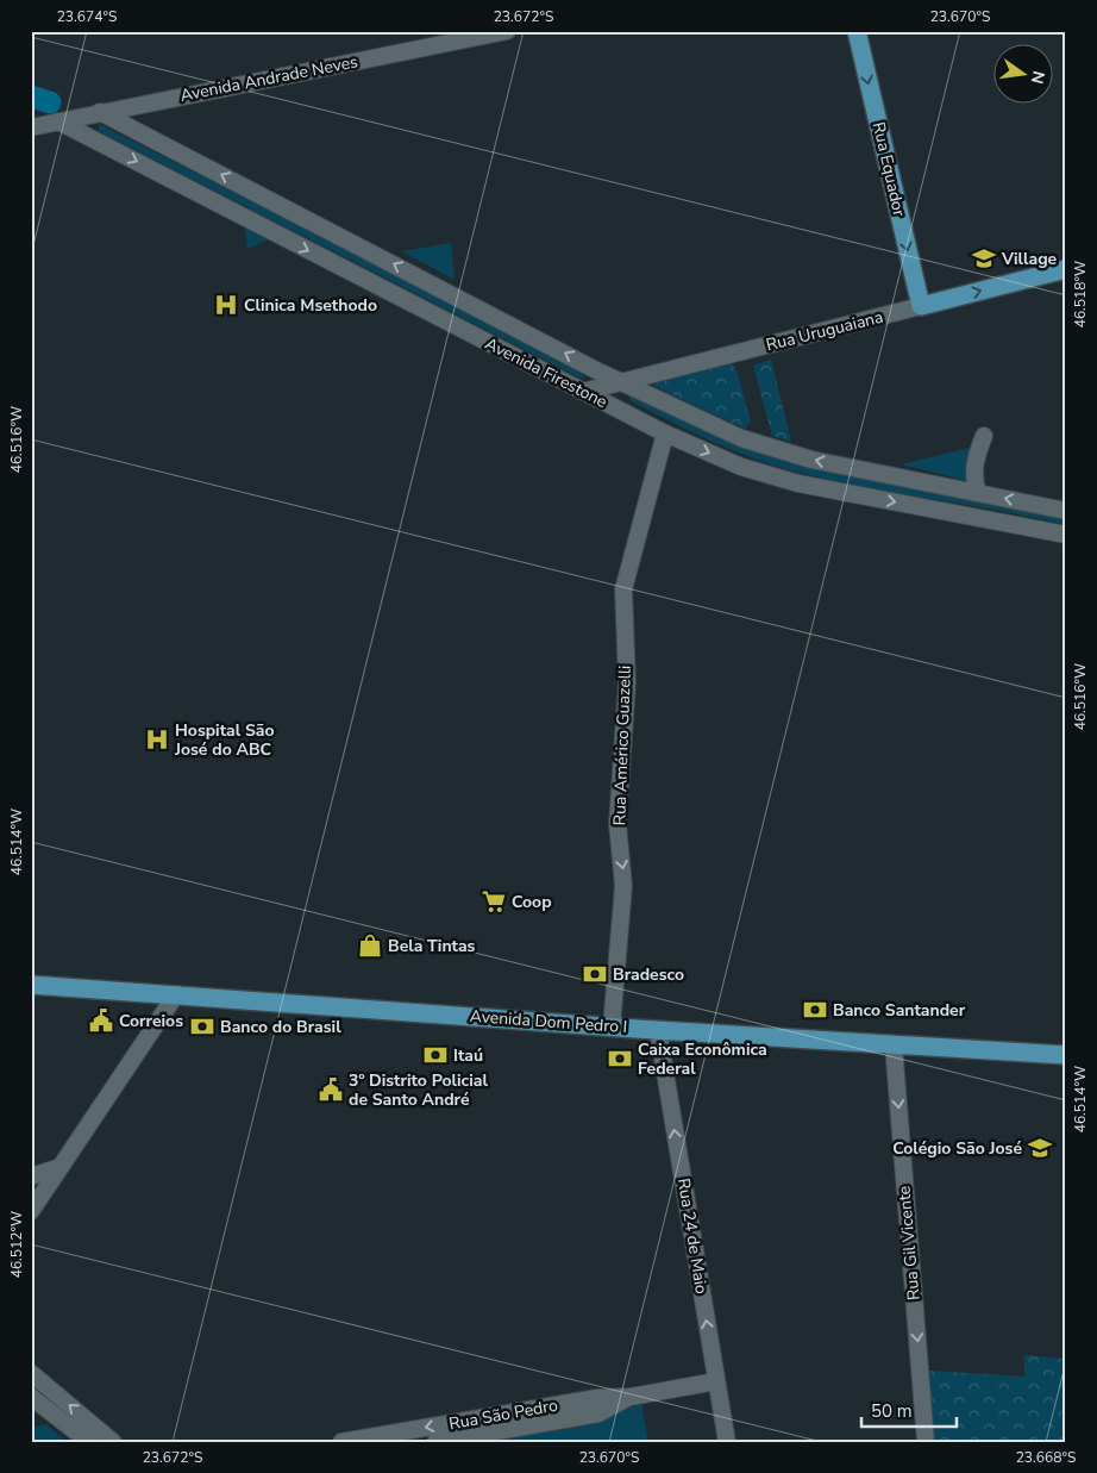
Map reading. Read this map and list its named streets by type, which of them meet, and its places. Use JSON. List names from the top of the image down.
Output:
{
  "streets": {
    "main road": ["Rua Equador", "Rua Uruguaiana", "Avenida Dom Pedro I"],
    "street": [
      "Avenida Andrade Neves",
      "Avenida Firestone",
      "Rua Américo Guazelli",
      "Rua 24 de Maio",
      "Rua Gil Vicente",
      "Rua São Pedro"
    ]
  },
  "crossings": [
    ["Avenida Andrade Neves", "Avenida Firestone"],
    ["Rua Equador", "Rua Uruguaiana"],
    ["Rua Uruguaiana", "Avenida Firestone"],
    ["Avenida Firestone", "Rua Américo Guazelli"],
    ["Rua Américo Guazelli", "Avenida Dom Pedro I"],
    ["Avenida Dom Pedro I", "Rua 24 de Maio"],
    ["Avenida Dom Pedro I", "Rua Gil Vicente"],
    ["Rua 24 de Maio", "Rua São Pedro"]
  ],
  "one_way": [
    "Rua Equador",
    "Rua Américo Guazelli",
    "Rua 24 de Maio",
    "Rua Gil Vicente"
  ],
  "places": {
    "school or university": ["Village", "Colégio São José"],
    "hospital": ["Clinica Msethodo", "Hospital São José do ABC"],
    "supermarket": ["Coop"],
    "shop": ["Bela Tintas"],
    "bank": [
      "Bradesco",
      "Banco Santander",
      "Banco do Brasil",
      "Itaú",
      "Caixa Econômica Federal"
    ],
    "public building": ["Correios", "3º Distrito Policial de Santo André"]
  },
  "scale_bar": "50 m",
  "north": "right",
  "coordinates": [
    "23.674°S",
    "23.672°S",
    "23.670°S",
    "46.518°W",
    "46.516°W",
    "46.514°W",
    "46.512°W",
    "23.668°S"
  ]
}
